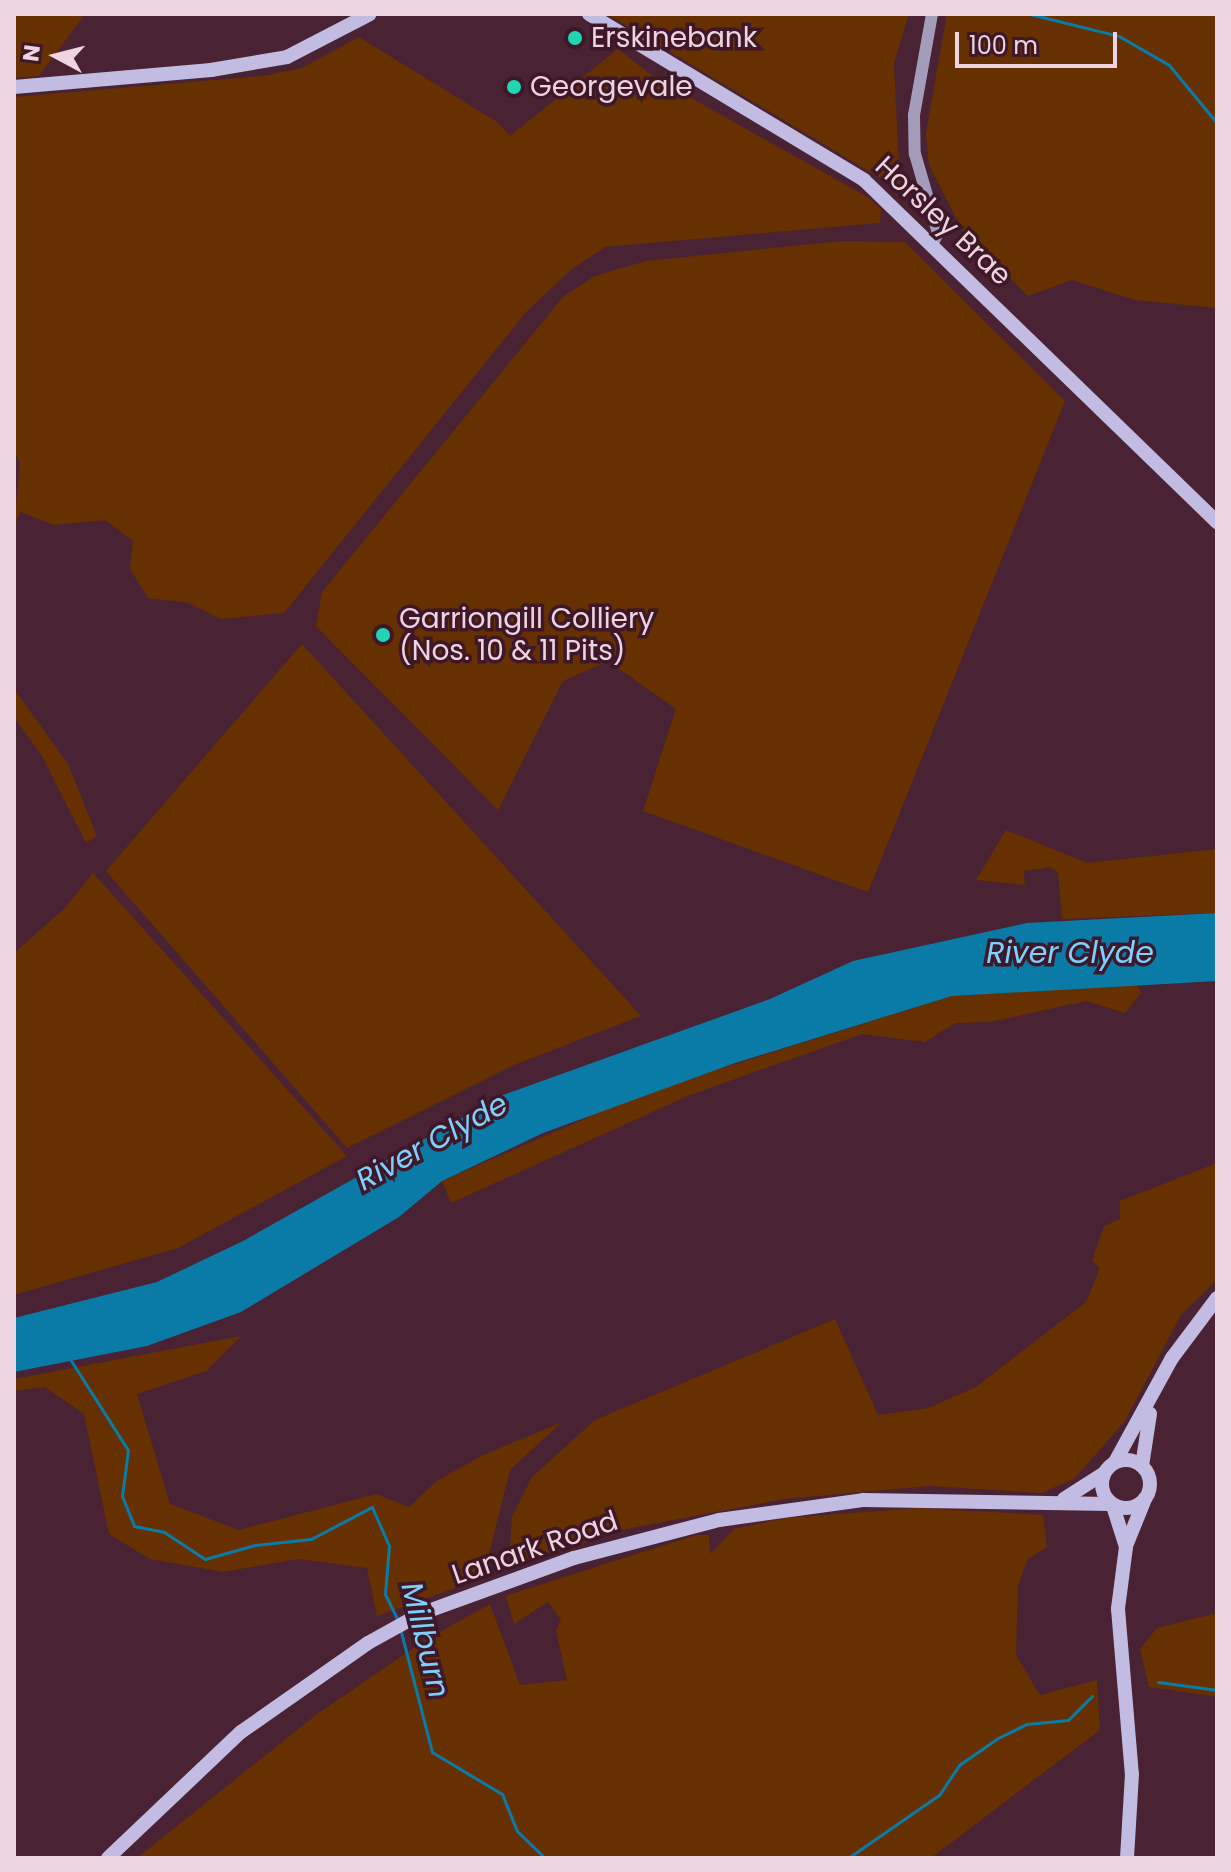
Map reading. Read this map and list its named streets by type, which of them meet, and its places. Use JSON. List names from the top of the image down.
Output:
{
  "streets": {
    "main road": ["Horsley Brae", "Lanark Road"]
  },
  "water": ["River Clyde", "Millburn"],
  "places": ["Erskinebank", "Georgevale", "Garriongill Colliery (Nos. 10 & 11 Pits)"],
  "scale_bar": "100 m",
  "north": "left"
}
